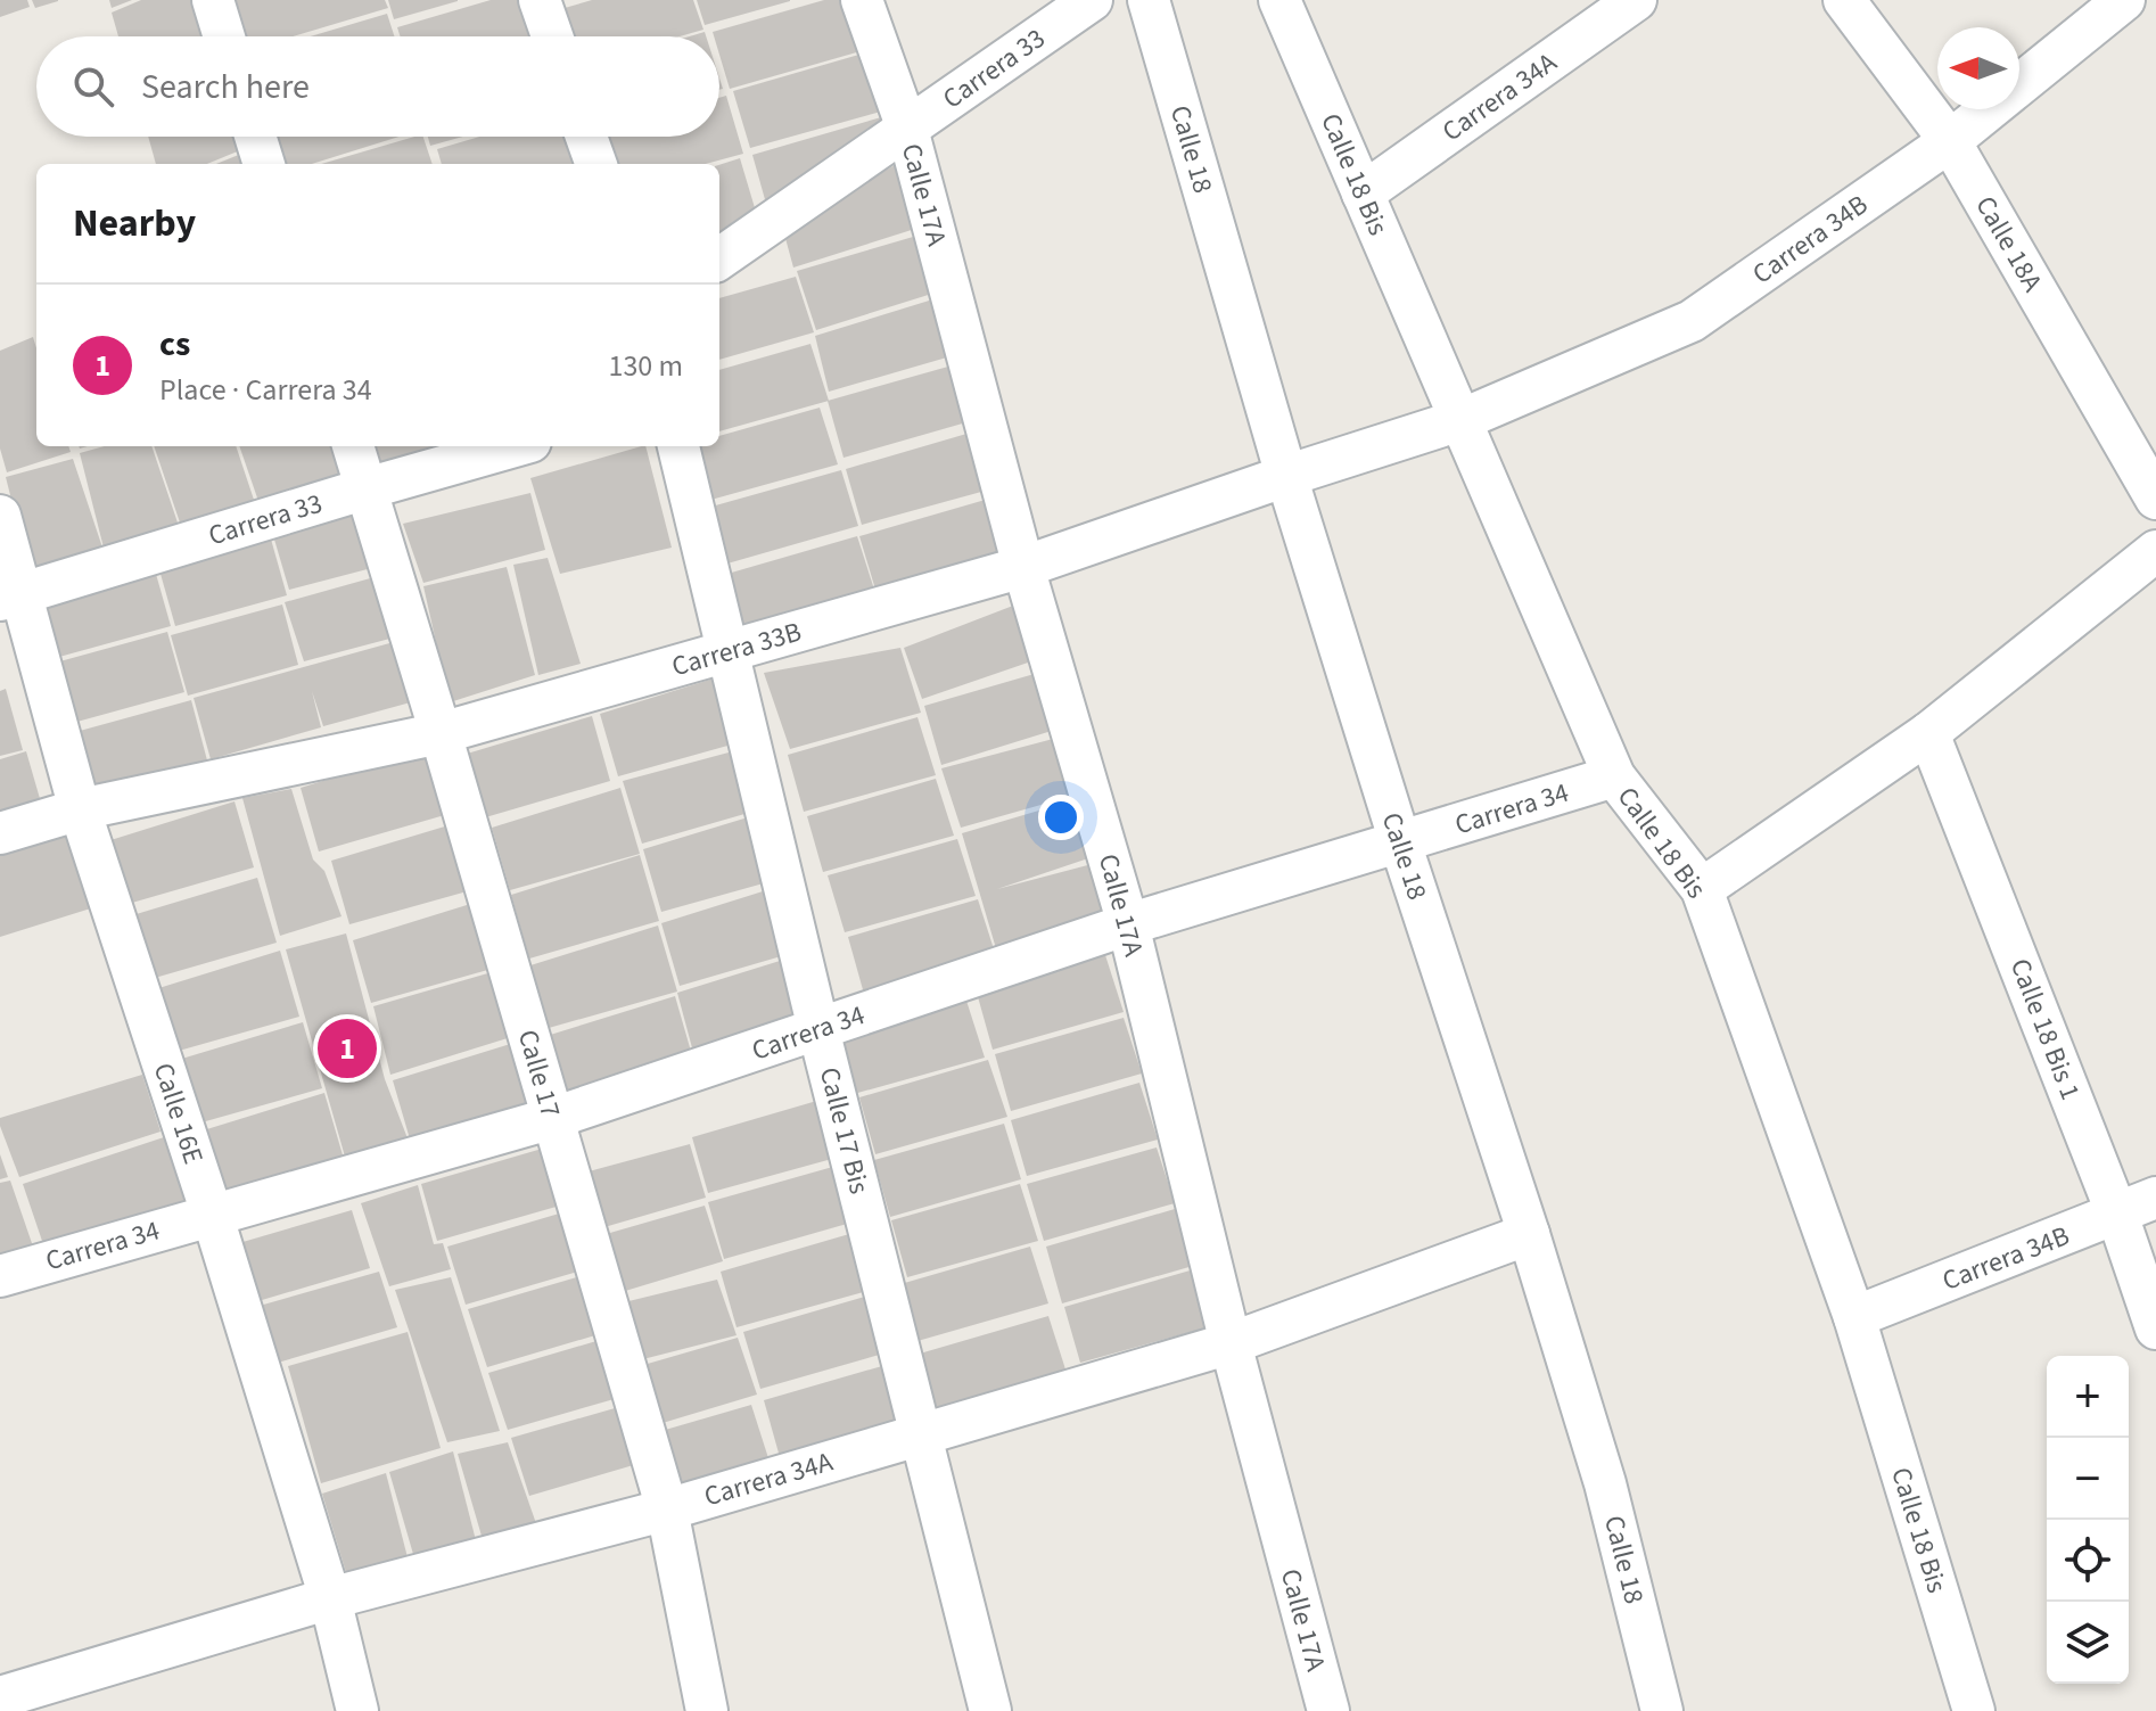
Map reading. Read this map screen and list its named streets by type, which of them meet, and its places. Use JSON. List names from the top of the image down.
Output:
{
  "streets": {
    "street": [
      "Carrera 33",
      "Carrera 34A",
      "Calle 18",
      "Calle 18 Bis",
      "Calle 17A",
      "Carrera 34B",
      "Calle 18A",
      "Carrera 33B",
      "Carrera 34",
      "Calle 18 Bis 1",
      "Calle 17",
      "Calle 16E",
      "Calle 17 Bis"
    ]
  },
  "crossings": [
    ["Carrera 33", "Calle 17A"],
    ["Carrera 33", "Calle 17"],
    ["Carrera 33", "Calle 16E"],
    ["Carrera 34A", "Calle 18"],
    ["Carrera 34A", "Calle 18 Bis"],
    ["Carrera 34A", "Calle 17A"],
    ["Carrera 34A", "Calle 17"],
    ["Carrera 34A", "Calle 16E"],
    ["Carrera 34A", "Calle 17 Bis"],
    ["Calle 18", "Carrera 33B"],
    ["Calle 18", "Carrera 34"],
    ["Calle 18 Bis", "Carrera 34B"],
    ["Calle 18 Bis", "Carrera 33B"],
    ["Calle 18 Bis", "Carrera 34"],
    ["Calle 17A", "Carrera 33B"],
    ["Calle 17A", "Carrera 34"],
    ["Carrera 34B", "Calle 18A"],
    ["Carrera 34B", "Carrera 33B"],
    ["Carrera 34B", "Calle 18 Bis 1"],
    ["Carrera 33B", "Calle 17"],
    ["Carrera 33B", "Calle 16E"],
    ["Carrera 33B", "Calle 17 Bis"],
    ["Carrera 34", "Calle 17"],
    ["Carrera 34", "Calle 16E"],
    ["Carrera 34", "Calle 17 Bis"]
  ],
  "north": "left",
  "page": {
    "search": "Search here",
    "heading": "Nearby",
    "list": [
      {
        "mark": "1",
        "name": "cs",
        "note": "Place · Carrera 34",
        "value": "130 m"
      }
    ],
    "pins": "1",
    "map_buttons": ["+", "−"]
  }
}
